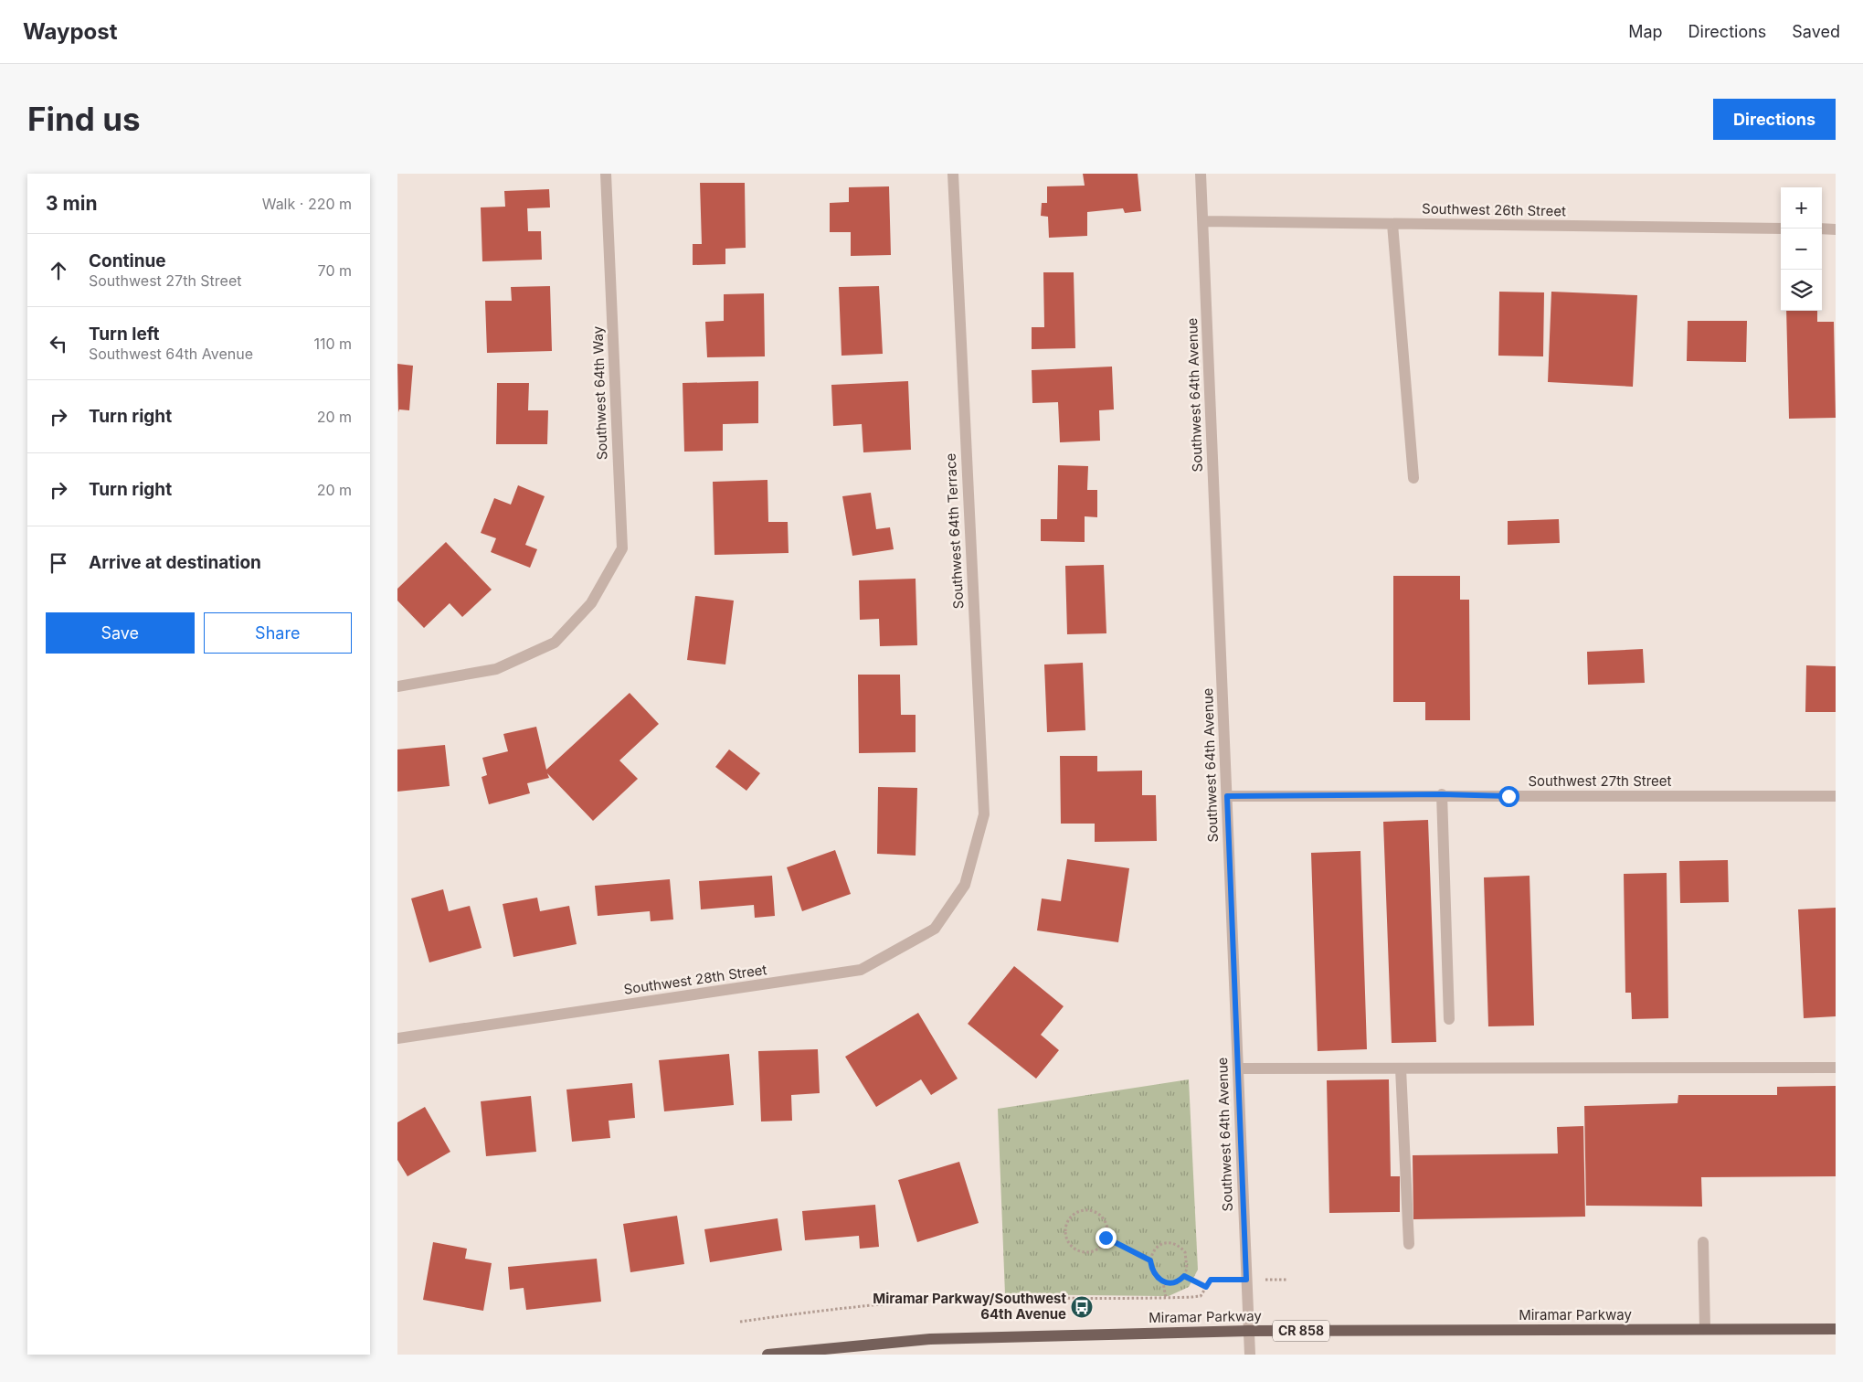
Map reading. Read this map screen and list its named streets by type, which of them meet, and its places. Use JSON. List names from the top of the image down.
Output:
{
  "streets": {
    "main road": ["Miramar Parkway", "CR 858"],
    "street": [
      "Southwest 26th Street",
      "Southwest 64th Way",
      "Southwest 64th Avenue",
      "Southwest 64th Terrace",
      "Southwest 27th Street",
      "Southwest 28th Street"
    ]
  },
  "crossings": [
    ["Southwest 26th Street", "Southwest 64th Avenue"],
    ["Southwest 64th Avenue", "Southwest 27th Street"],
    ["Southwest 64th Avenue", "Miramar Parkway"],
    ["Southwest 64th Terrace", "Southwest 28th Street"]
  ],
  "places": {
    "bus stop": ["Miramar Parkway/Southwest 64th Avenue"]
  },
  "page": {
    "header": "Waypost",
    "nav": ["Map", "Directions", "Saved"],
    "buttons": [
      "Directions",
      ["Save", "Share"]
    ],
    "title": "Find us",
    "heading": ["3 min", "Walk · 220 m"],
    "map_buttons": ["+", "−"],
    "list": [
      ["Continue", "Southwest 27th Street", "70 m"],
      ["Turn left", "Southwest 64th Avenue", "110 m"],
      ["Turn right", "20 m"],
      ["Turn right", "20 m"],
      "Arrive at destination"
    ]
  }
}
